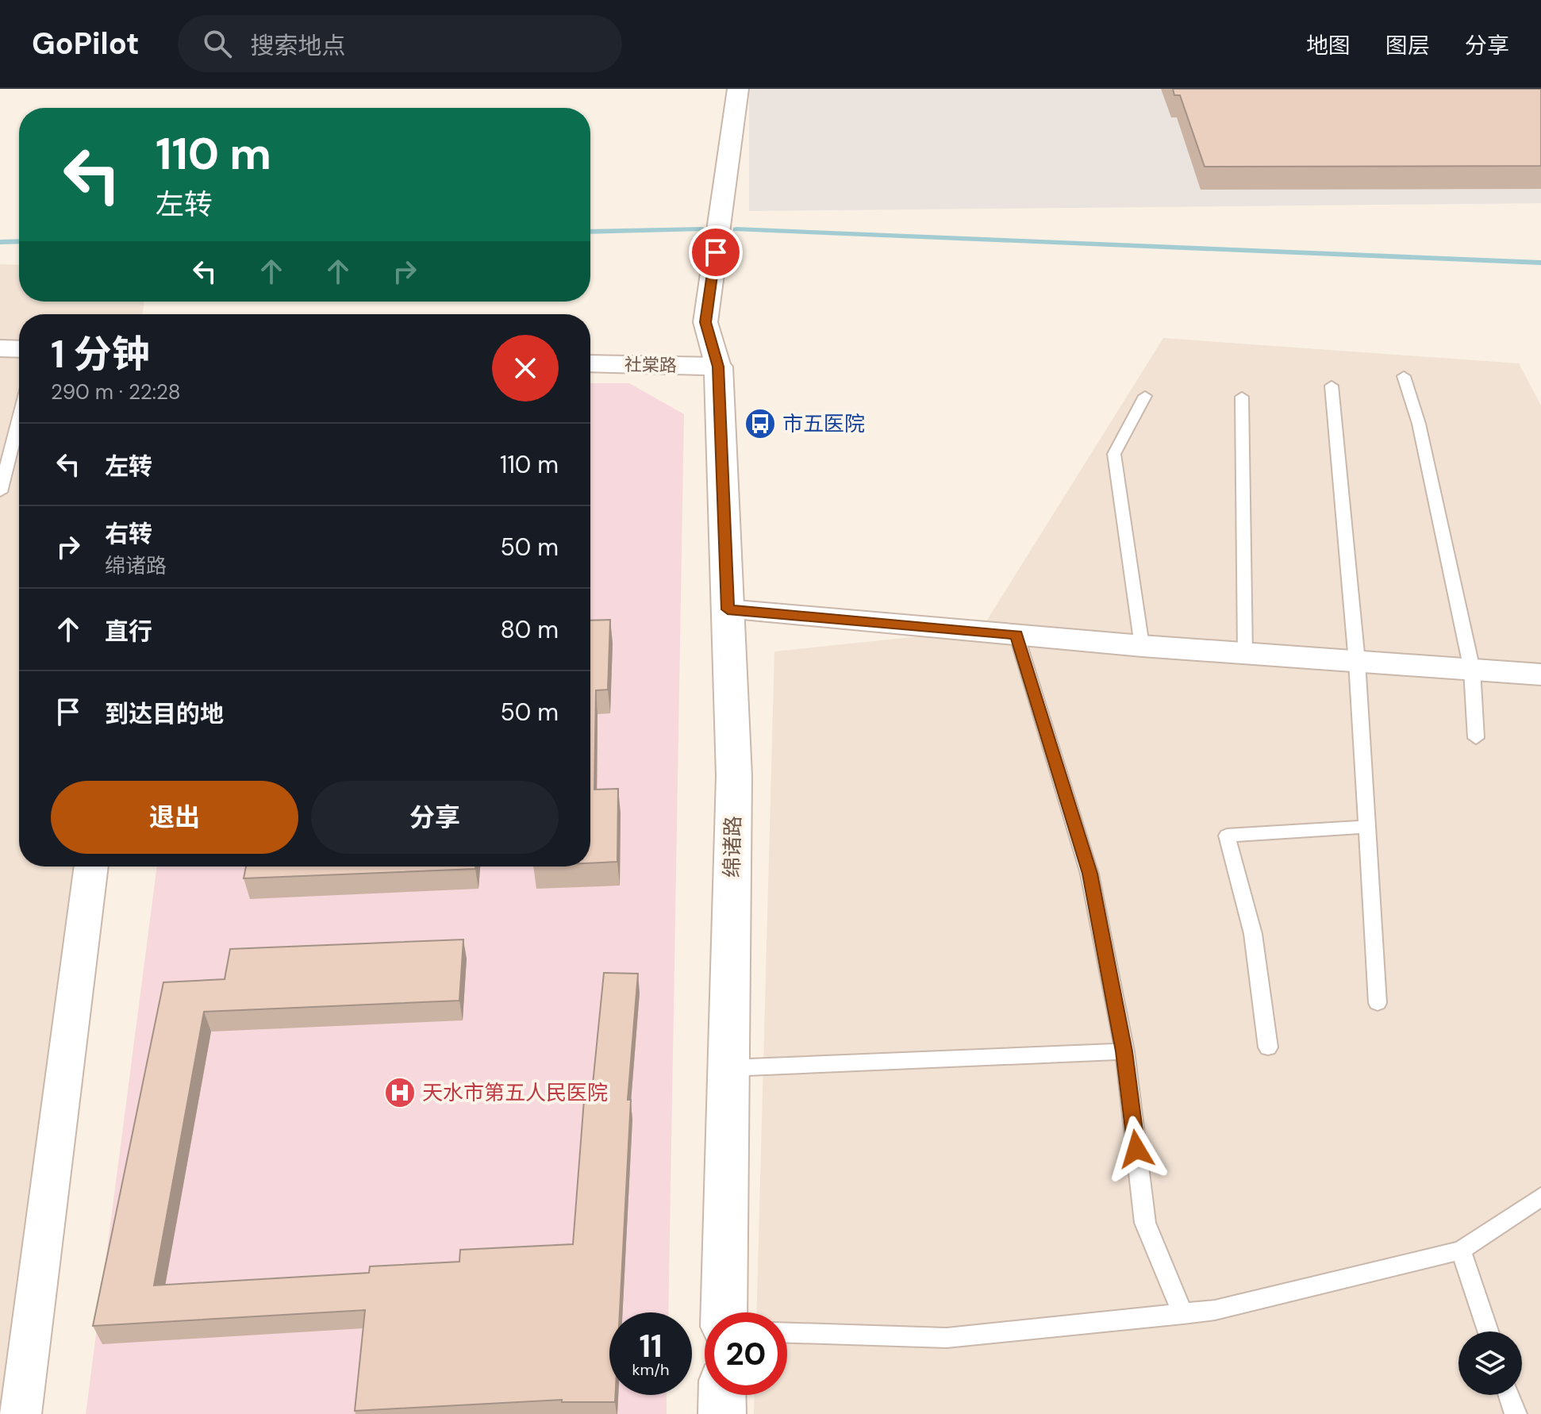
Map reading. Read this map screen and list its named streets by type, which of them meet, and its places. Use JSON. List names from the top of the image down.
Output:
{
  "streets": {
    "street": ["社棠路", "绵诸路"]
  },
  "crossings": [
    ["社棠路", "绵诸路"]
  ],
  "places": {
    "bus stop": ["市五医院"],
    "hospital": ["天水市第五人民医院"]
  },
  "page": {
    "header": "GoPilot",
    "search": "搜索地点",
    "nav": ["地图", "图层", "分享"],
    "turn": ["110 m", "左转"],
    "heading": ["1 分钟", "290 m · 22:28"],
    "list": [
      {
        "name": "左转",
        "value": "110 m"
      },
      {
        "name": "右转",
        "note": "绵诸路",
        "value": "50 m"
      },
      {
        "name": "直行",
        "value": "80 m"
      },
      {
        "name": "到达目的地",
        "value": "50 m"
      }
    ],
    "buttons": ["退出", "分享"],
    "speed": "11 km/h",
    "limit": "20"
  }
}
